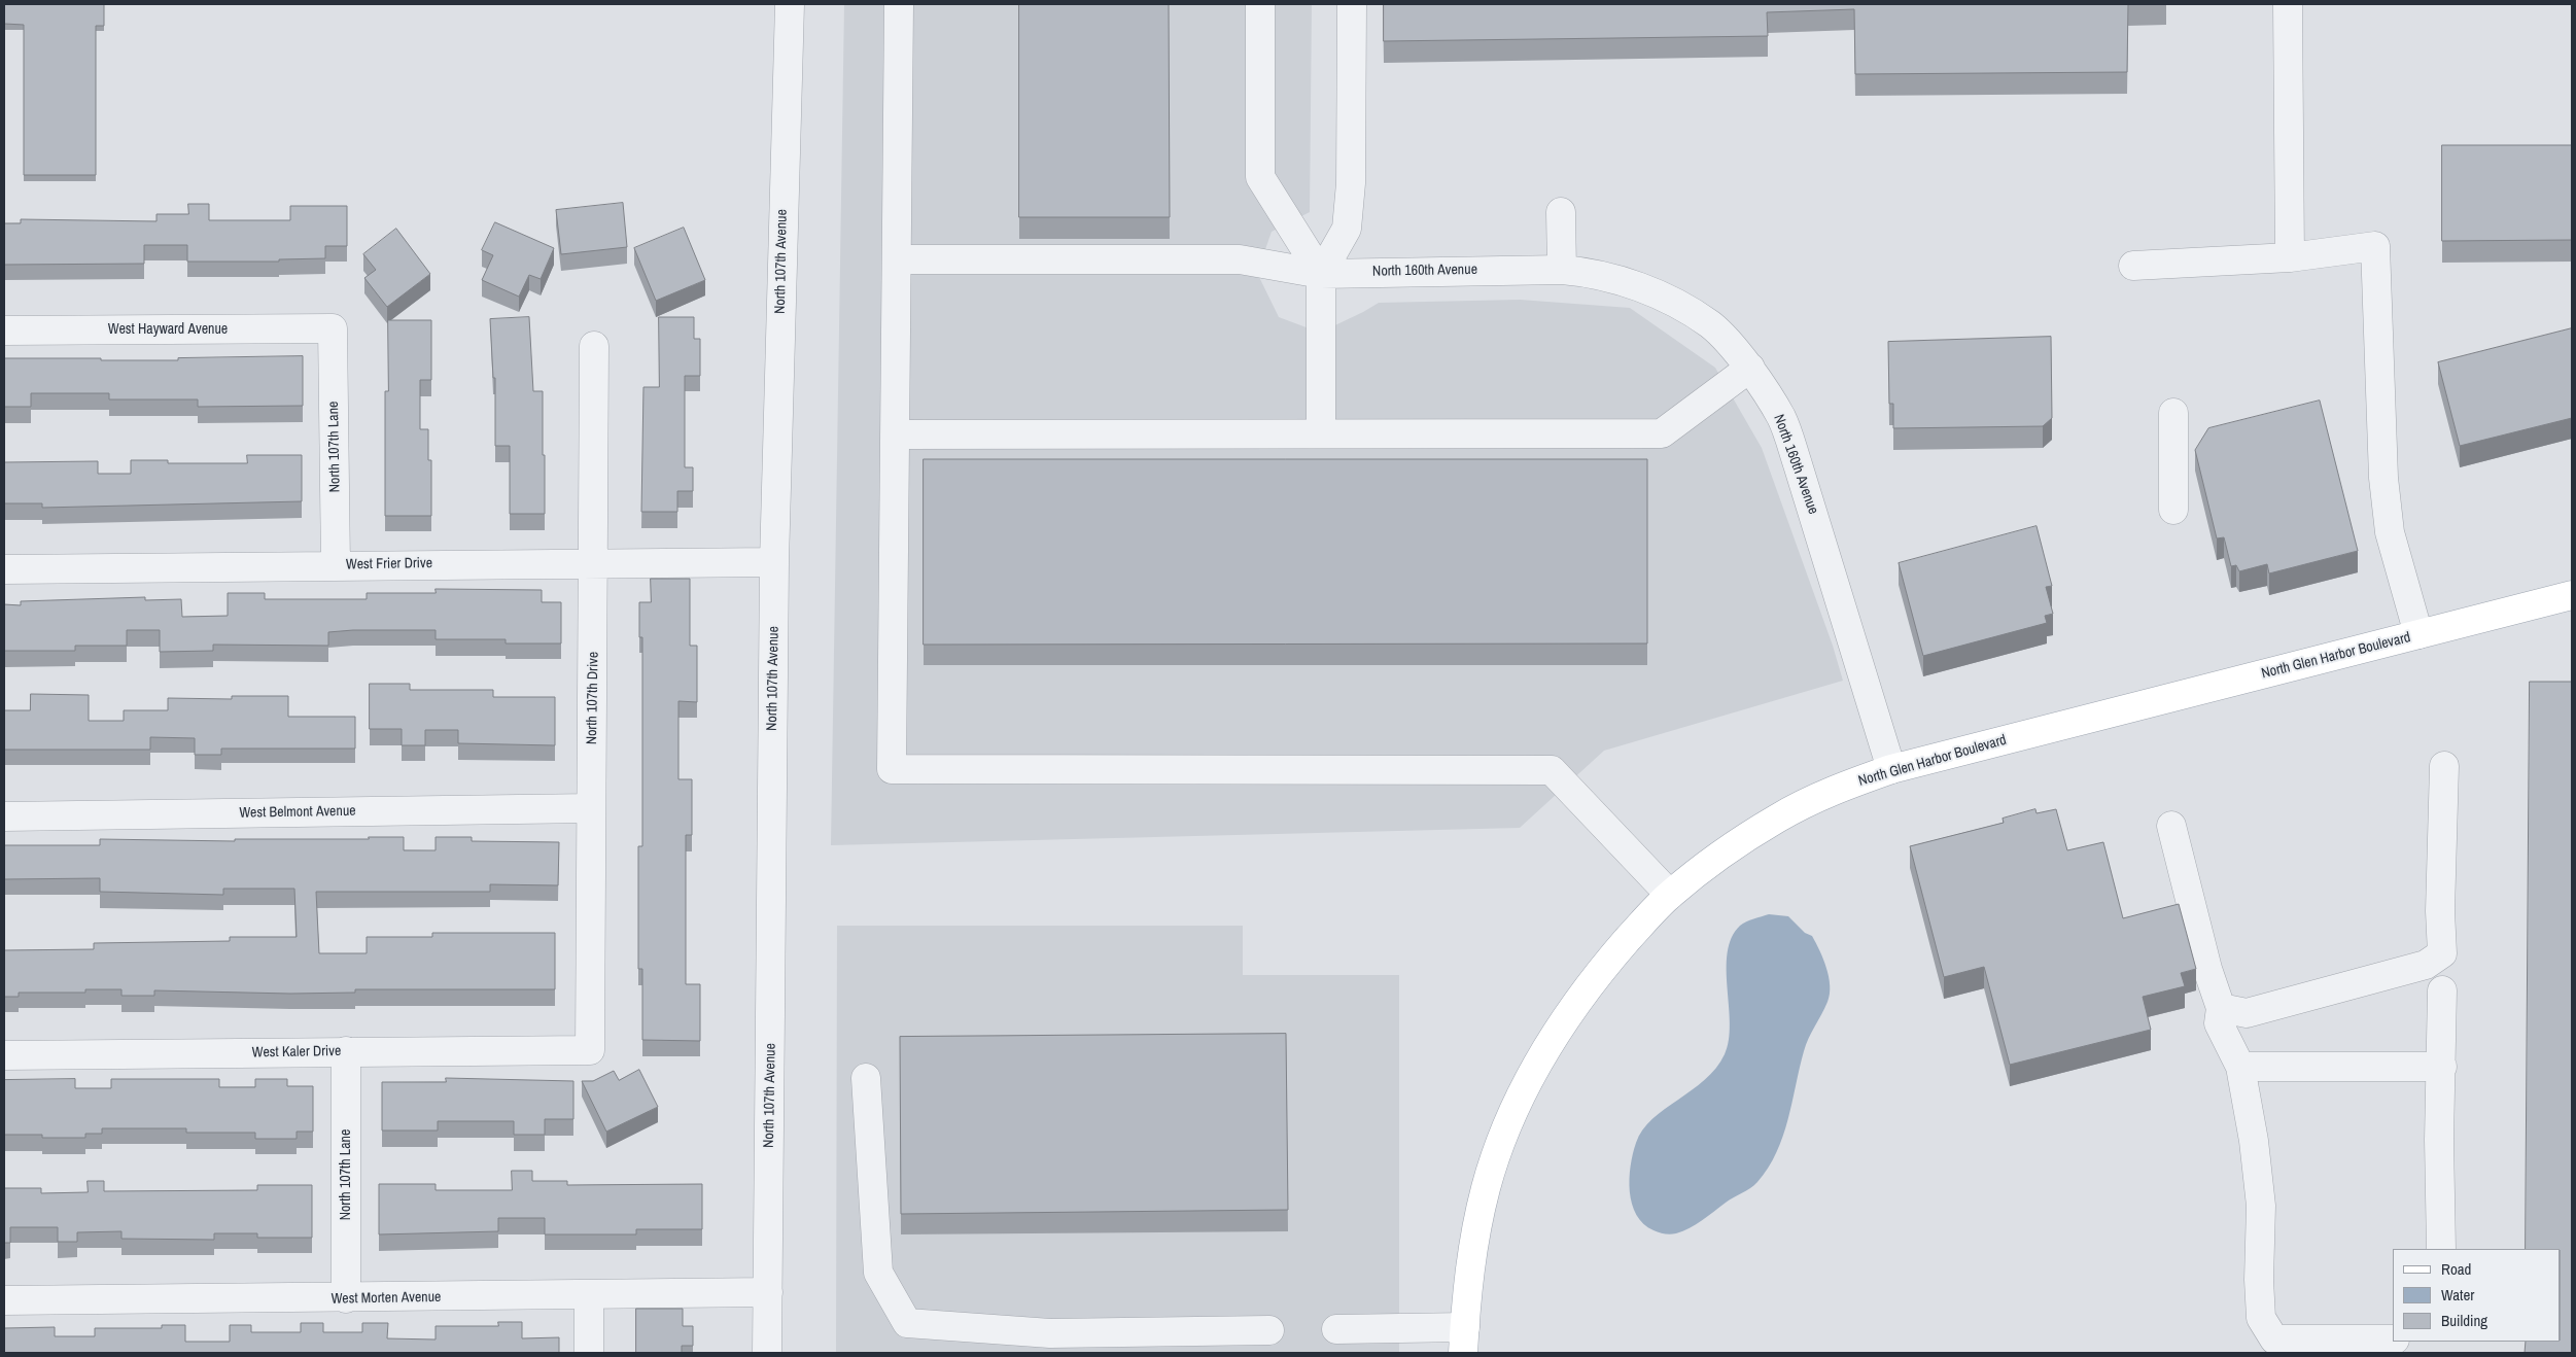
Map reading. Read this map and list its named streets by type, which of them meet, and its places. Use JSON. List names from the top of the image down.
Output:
{
  "streets": {
    "main road": ["North Glen Harbor Boulevard"],
    "street": [
      "North 107th Avenue",
      "North 160th Avenue",
      "West Hayward Avenue",
      "North 107th Lane",
      "West Frier Drive",
      "North 107th Drive",
      "West Belmont Avenue",
      "West Kaler Drive",
      "West Morten Avenue"
    ]
  },
  "crossings": [
    ["North 107th Avenue", "West Frier Drive"],
    ["North 107th Avenue", "West Morten Avenue"],
    ["North 160th Avenue", "North Glen Harbor Boulevard"],
    ["West Hayward Avenue", "North 107th Lane"],
    ["North 107th Lane", "West Frier Drive"],
    ["North 107th Lane", "West Kaler Drive"],
    ["North 107th Lane", "West Morten Avenue"],
    ["West Frier Drive", "North 107th Drive"],
    ["North 107th Drive", "West Belmont Avenue"],
    ["North 107th Drive", "West Kaler Drive"]
  ],
  "legend": ["Road", "Water", "Building"]
}
